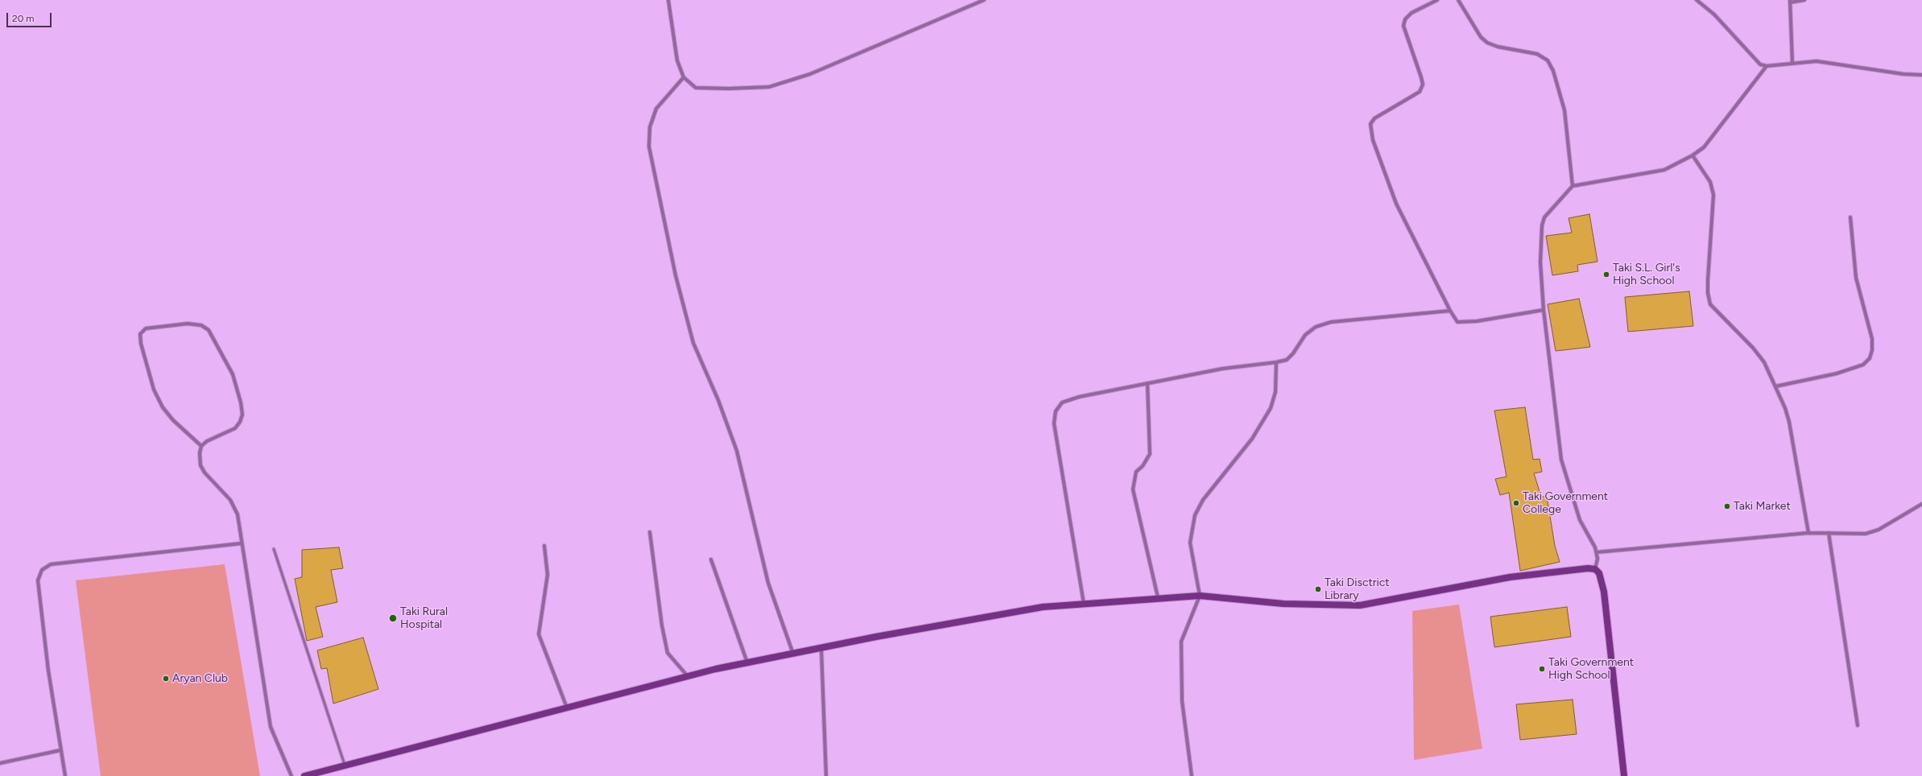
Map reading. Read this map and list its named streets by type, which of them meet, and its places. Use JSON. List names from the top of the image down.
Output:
{
  "places": [
    "Taki S.L. Girl's High School",
    "Taki Government College",
    "Taki Market",
    "Taki Disctrict Library",
    "Taki Rural Hospital",
    "Taki Government High School",
    "Aryan Club"
  ],
  "scale_bar": "20 m"
}
